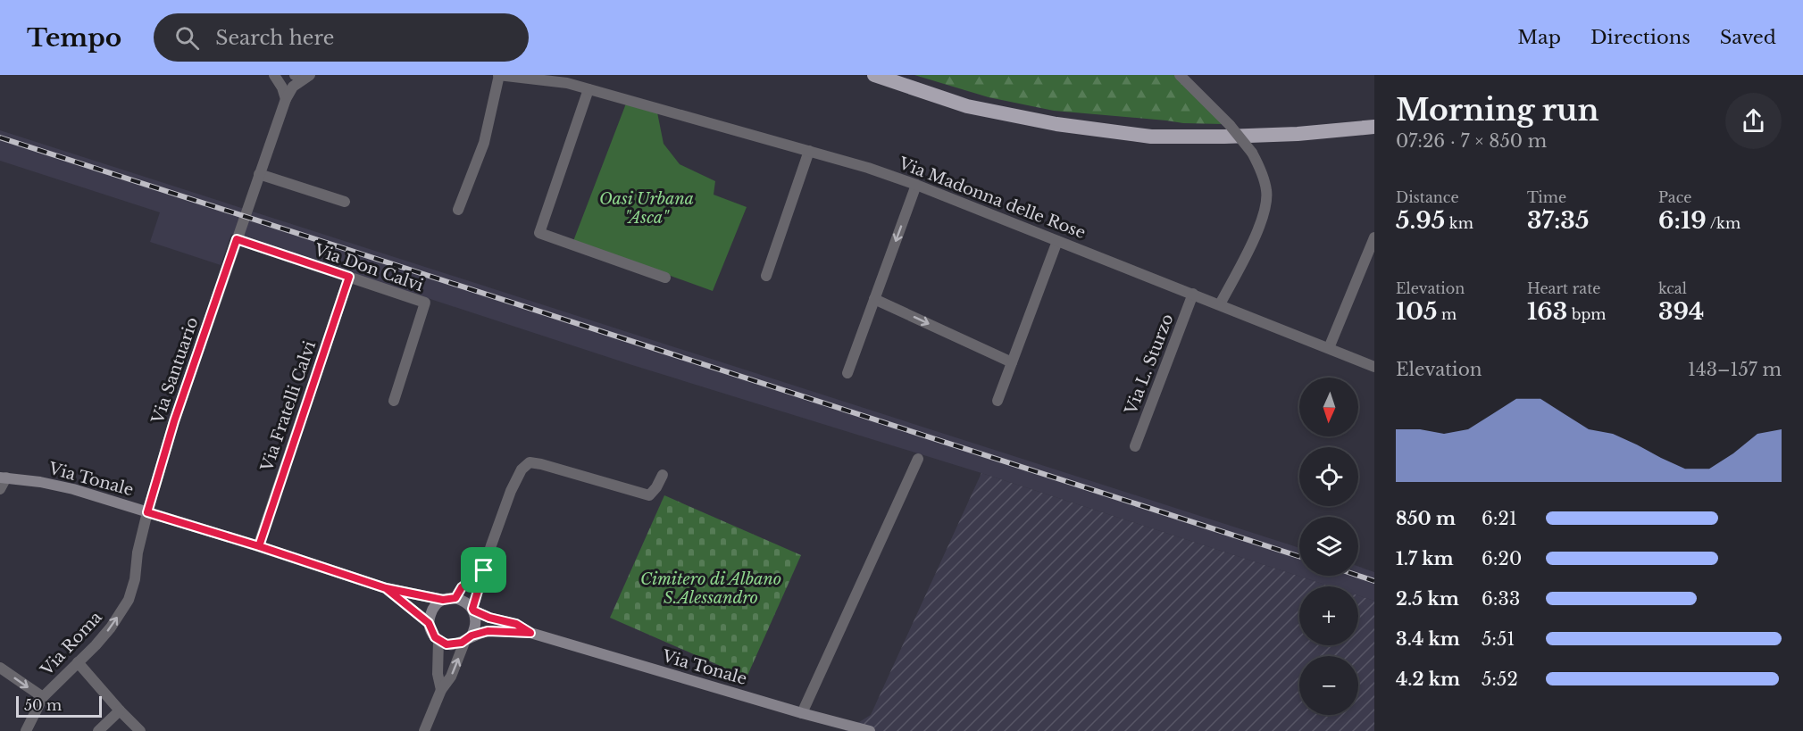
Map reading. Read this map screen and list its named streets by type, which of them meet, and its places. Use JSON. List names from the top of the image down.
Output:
{
  "streets": {
    "main road": ["Via Tonale"],
    "street": [
      "Via Madonna delle Rose",
      "Via Don Calvi",
      "Via L. Sturzo",
      "Via Santuario",
      "Via Fratelli Calvi",
      "Via Roma"
    ]
  },
  "crossings": [
    ["Via Madonna delle Rose", "Via L. Sturzo"],
    ["Via Don Calvi", "Via Santuario"],
    ["Via Don Calvi", "Via Fratelli Calvi"],
    ["Via Santuario", "Via Tonale"],
    ["Via Santuario", "Via Roma"],
    ["Via Fratelli Calvi", "Via Tonale"],
    ["Via Tonale", "Via Roma"]
  ],
  "one_way": ["Via Roma"],
  "parks": ["Oasi Urbana \"Asca\"", "Cimitero di Albano S.Alessandro"],
  "scale_bar": "50 m",
  "north": "bottom",
  "page": {
    "header": "Tempo",
    "search": "Search here",
    "nav": ["Map", "Directions", "Saved"],
    "heading": ["Morning run", "07:26 · 7 × 850 m"],
    "stats": [
      ["Distance", "5.95 km"],
      ["Time", "37:35"],
      ["Pace", "6:19 /km"],
      ["Elevation", "105 m"],
      ["Heart rate", "163 bpm"],
      ["kcal", "394"]
    ],
    "chart": ["Elevation", "143–157 m"],
    "map_buttons": ["+", "−"],
    "list": [
      {
        "name": "850 m",
        "note": "6:21"
      },
      {
        "name": "1.7 km",
        "note": "6:20"
      },
      {
        "name": "2.5 km",
        "note": "6:33"
      },
      {
        "name": "3.4 km",
        "note": "5:51"
      },
      {
        "name": "4.2 km",
        "note": "5:52"
      }
    ],
    "scale": "50 m"
  }
}
